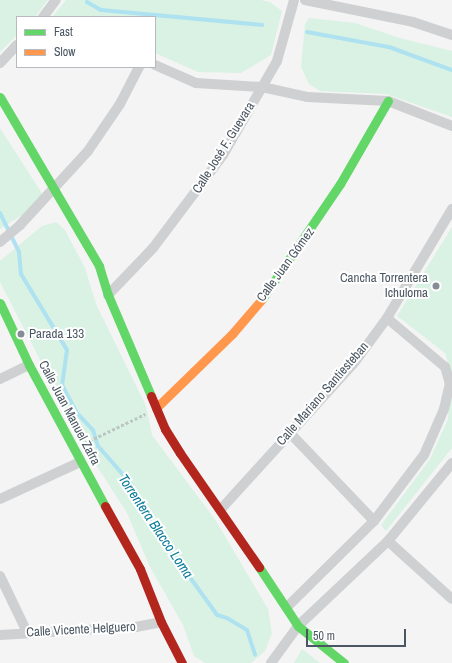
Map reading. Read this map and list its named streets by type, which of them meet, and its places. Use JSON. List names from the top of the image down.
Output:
{
  "streets": {
    "street": [
      "Calle José F. Guevara",
      "Calle Juan Gómez",
      "Calle Mariano Santiesteban",
      "Calle Juan Manuel Zafra",
      "Calle Vicente Helguero"
    ]
  },
  "crossings": [
    ["Calle Juan Manuel Zafra", "Calle Vicente Helguero"]
  ],
  "water": ["Torrentera Blacco Loma"],
  "places": ["Cancha Torrentera Ichuloma", "Parada 133"],
  "legend": ["Fast", "Slow"],
  "scale_bar": "50 m"
}
